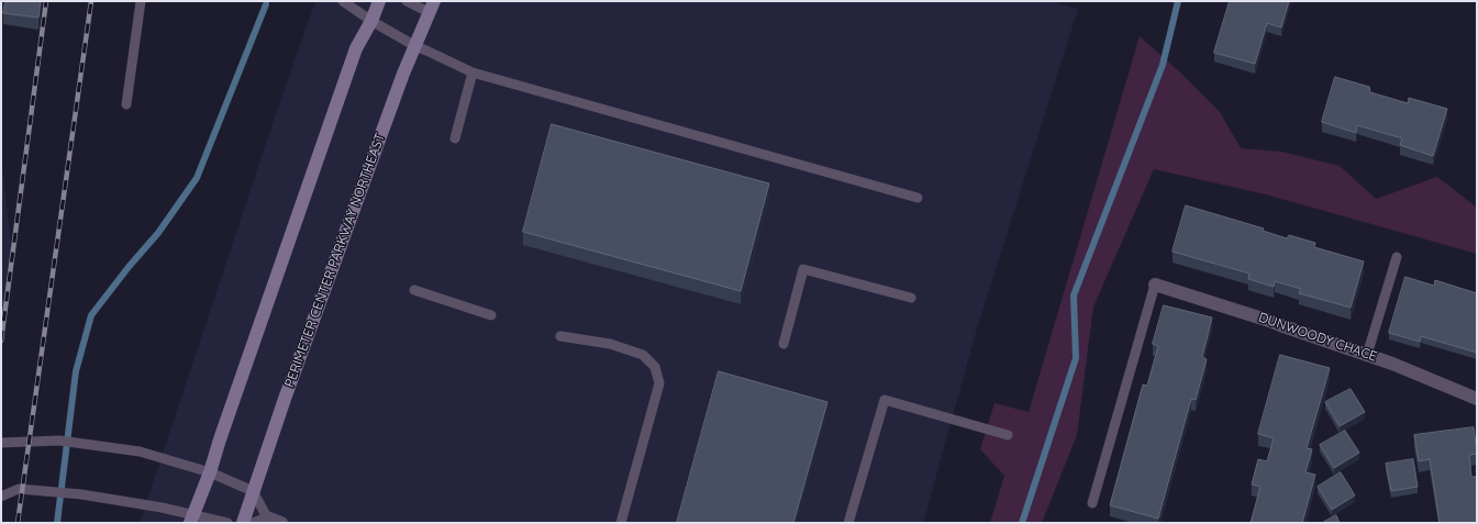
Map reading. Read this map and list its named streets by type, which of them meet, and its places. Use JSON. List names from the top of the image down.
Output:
{
  "streets": {
    "main road": ["PERIMETER CENTER PARKWAY NORTHEAST"],
    "street": ["DUNWOODY CHACE"]
  }
}
